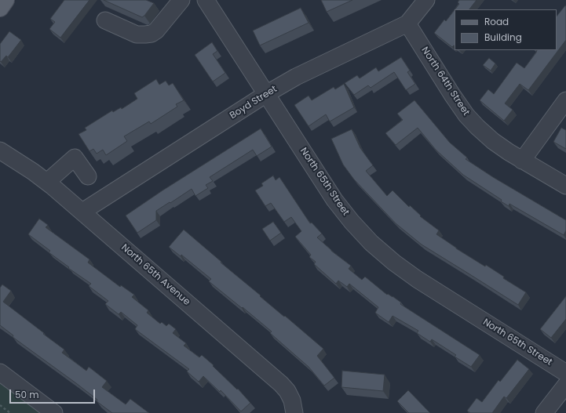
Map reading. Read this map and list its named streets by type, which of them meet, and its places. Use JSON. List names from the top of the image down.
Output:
{
  "streets": {
    "street": [
      "North 64th Street",
      "Boyd Street",
      "North 65th Street",
      "North 65th Avenue"
    ]
  },
  "crossings": [
    ["North 64th Street", "Boyd Street"],
    ["Boyd Street", "North 65th Street"],
    ["Boyd Street", "North 65th Avenue"]
  ],
  "legend": ["Road", "Building"],
  "scale_bar": "50 m"
}
